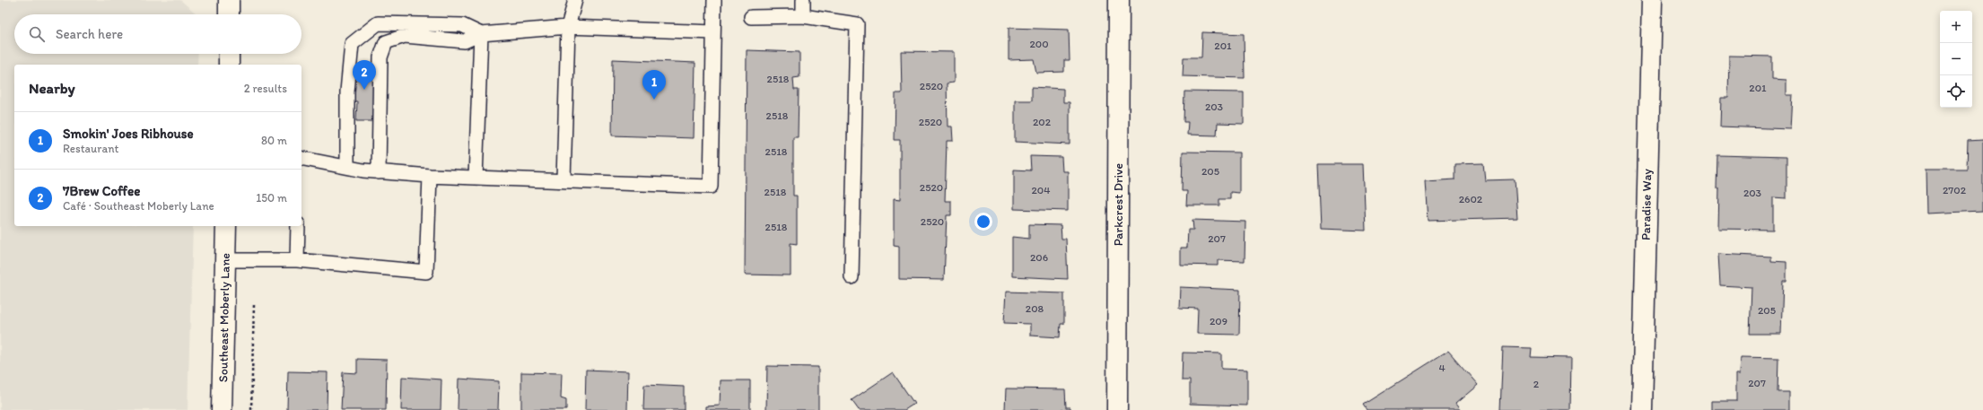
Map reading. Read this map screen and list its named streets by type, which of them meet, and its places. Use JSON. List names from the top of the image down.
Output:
{
  "streets": {
    "street": ["Parkcrest Drive", "Paradise Way", "Southeast Moberly Lane"]
  },
  "house_numbers": [
    "200",
    "201",
    "2518",
    "2520",
    "201",
    "203",
    "2518",
    "2520",
    "202",
    "2518",
    "205",
    "2520",
    "204",
    "2702",
    "2518",
    "203",
    "2602",
    "2520",
    "2518",
    "207",
    "206",
    "208",
    "205",
    "209",
    "4",
    "207",
    "2"
  ],
  "page": {
    "map_buttons": ["+", "−"],
    "search": "Search here",
    "pins": ["2", "1"],
    "heading": ["Nearby", "2 results"],
    "list": [
      {
        "mark": "1",
        "name": "Smokin' Joes Ribhouse",
        "note": "Restaurant",
        "value": "80 m"
      },
      {
        "mark": "2",
        "name": "7Brew Coffee",
        "note": "Café · Southeast Moberly Lane",
        "value": "150 m"
      }
    ]
  }
}
